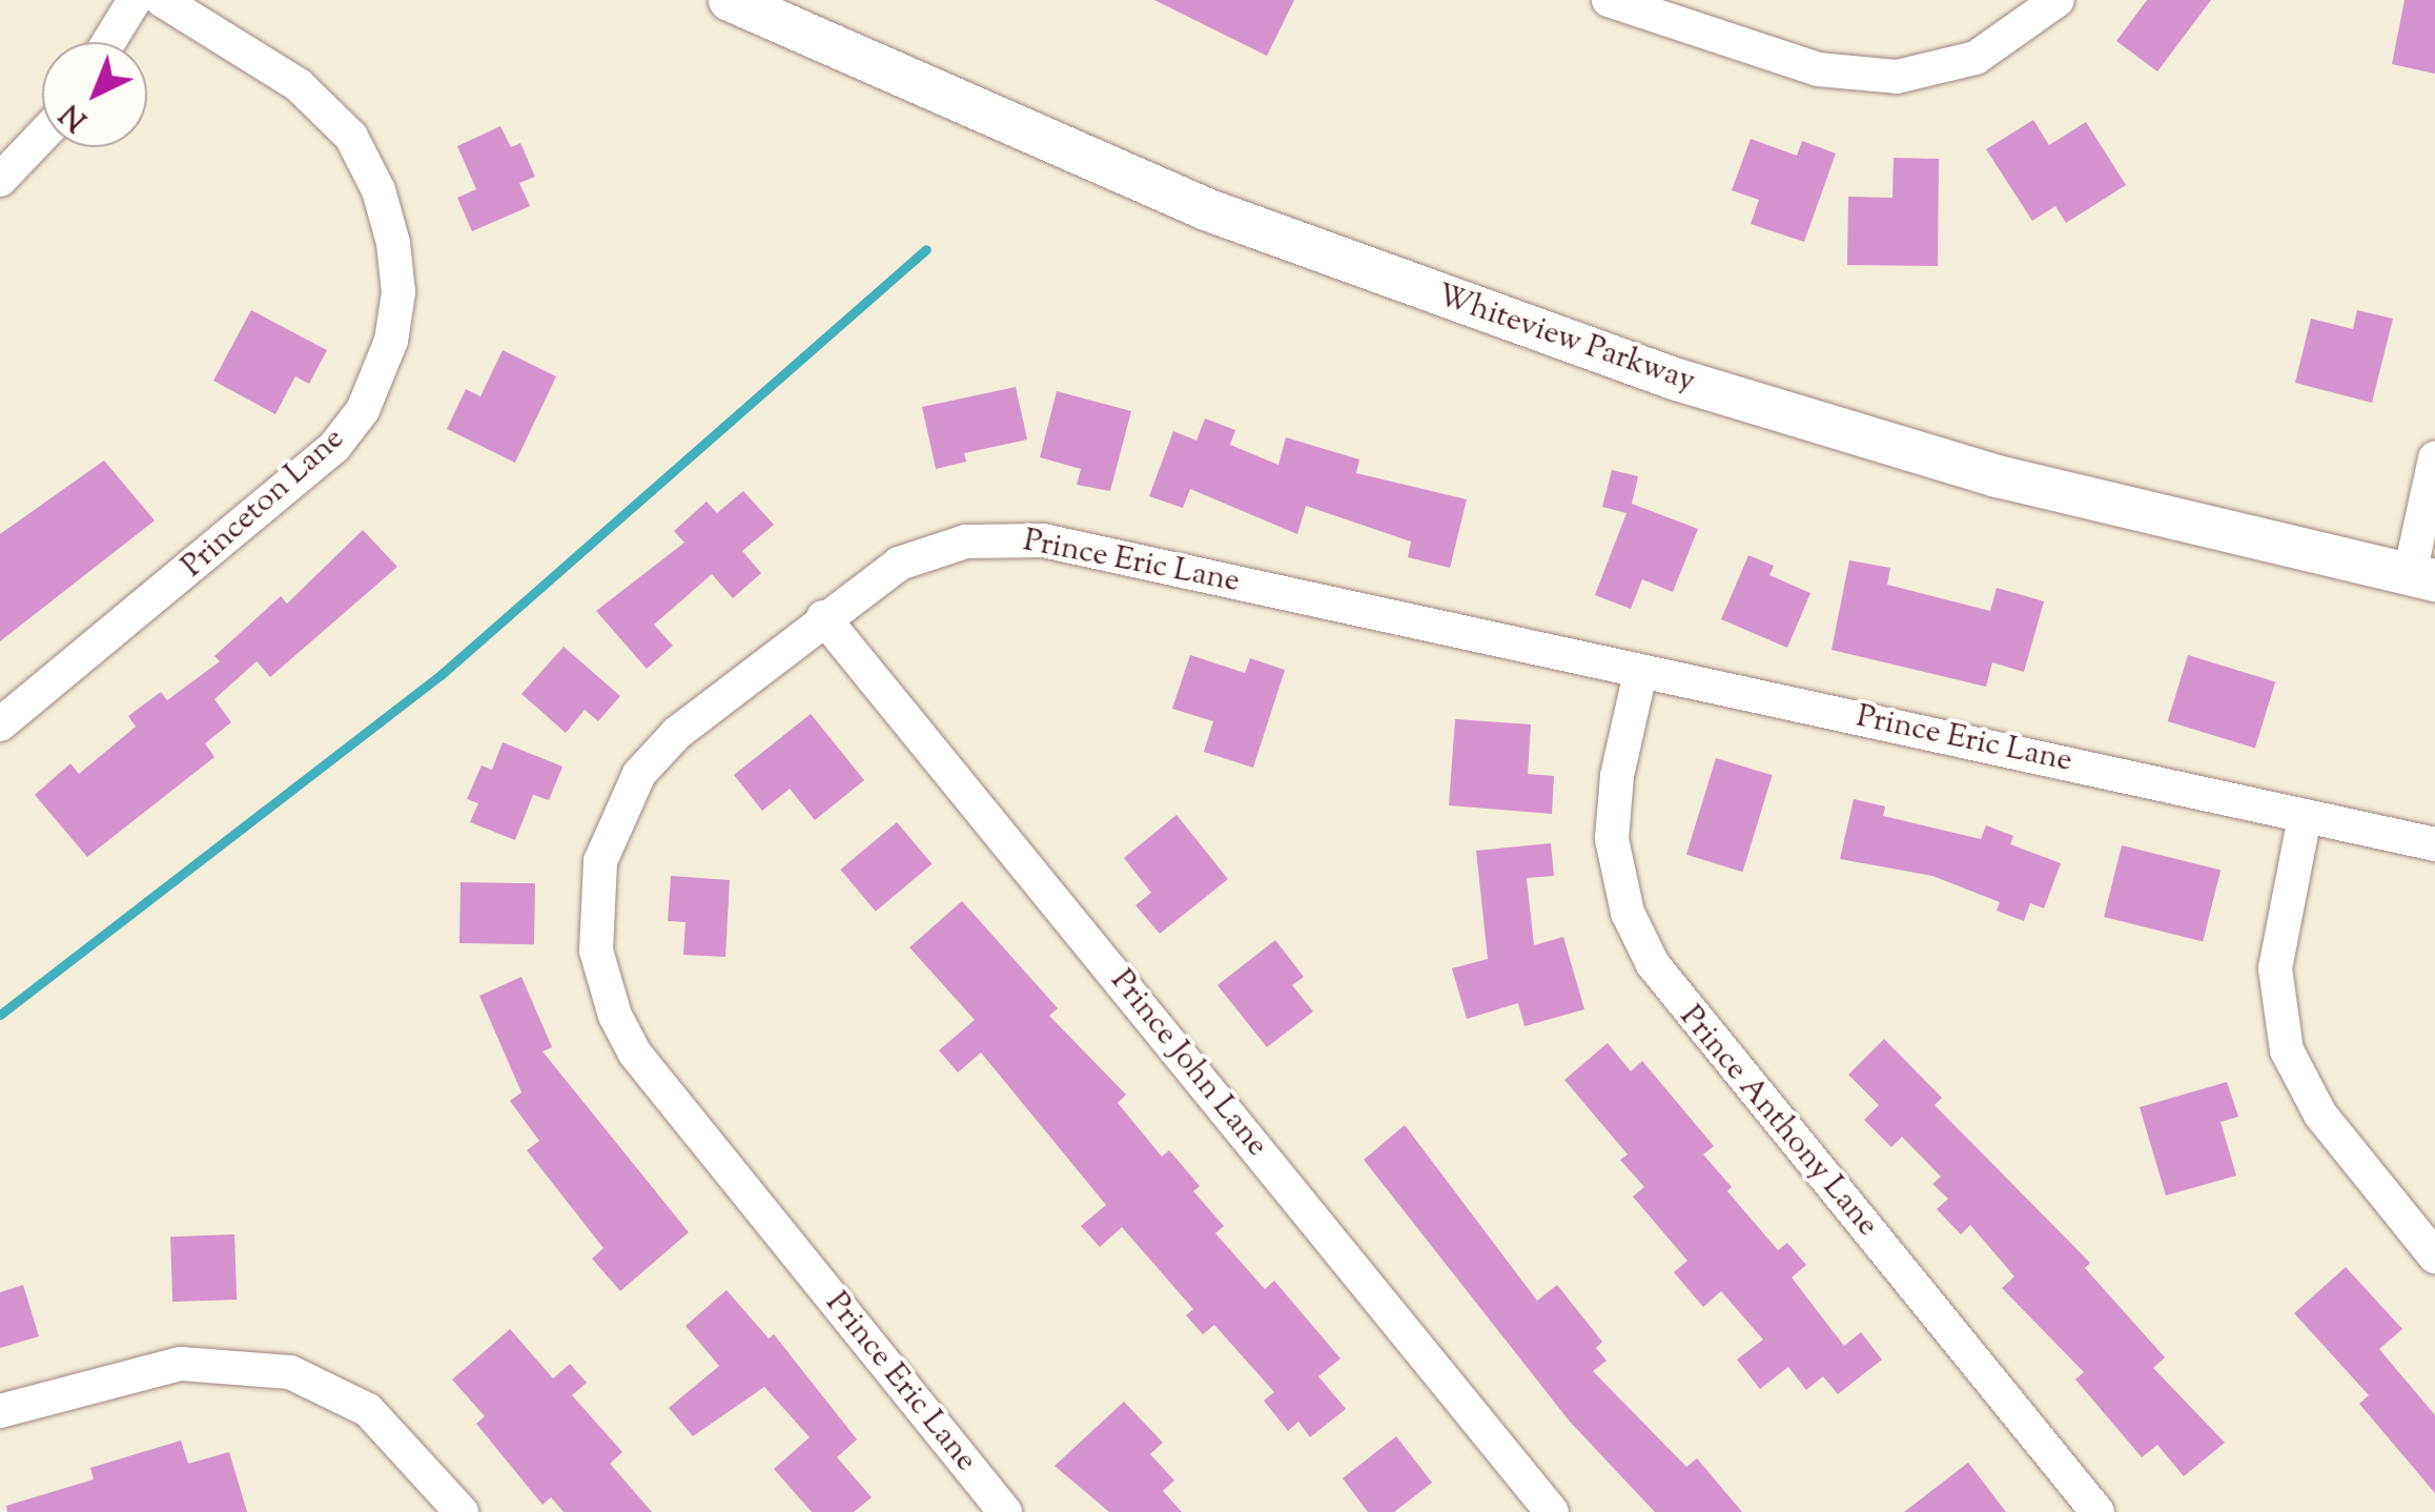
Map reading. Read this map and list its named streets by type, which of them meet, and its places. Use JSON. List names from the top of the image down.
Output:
{
  "streets": {
    "street": [
      "Whiteview Parkway",
      "Princeton Lane",
      "Prince Eric Lane",
      "Prince John Lane",
      "Prince Anthony Lane"
    ]
  },
  "crossings": [
    ["Prince Eric Lane", "Prince John Lane"],
    ["Prince Eric Lane", "Prince Anthony Lane"]
  ],
  "north": "bottom left"
}
